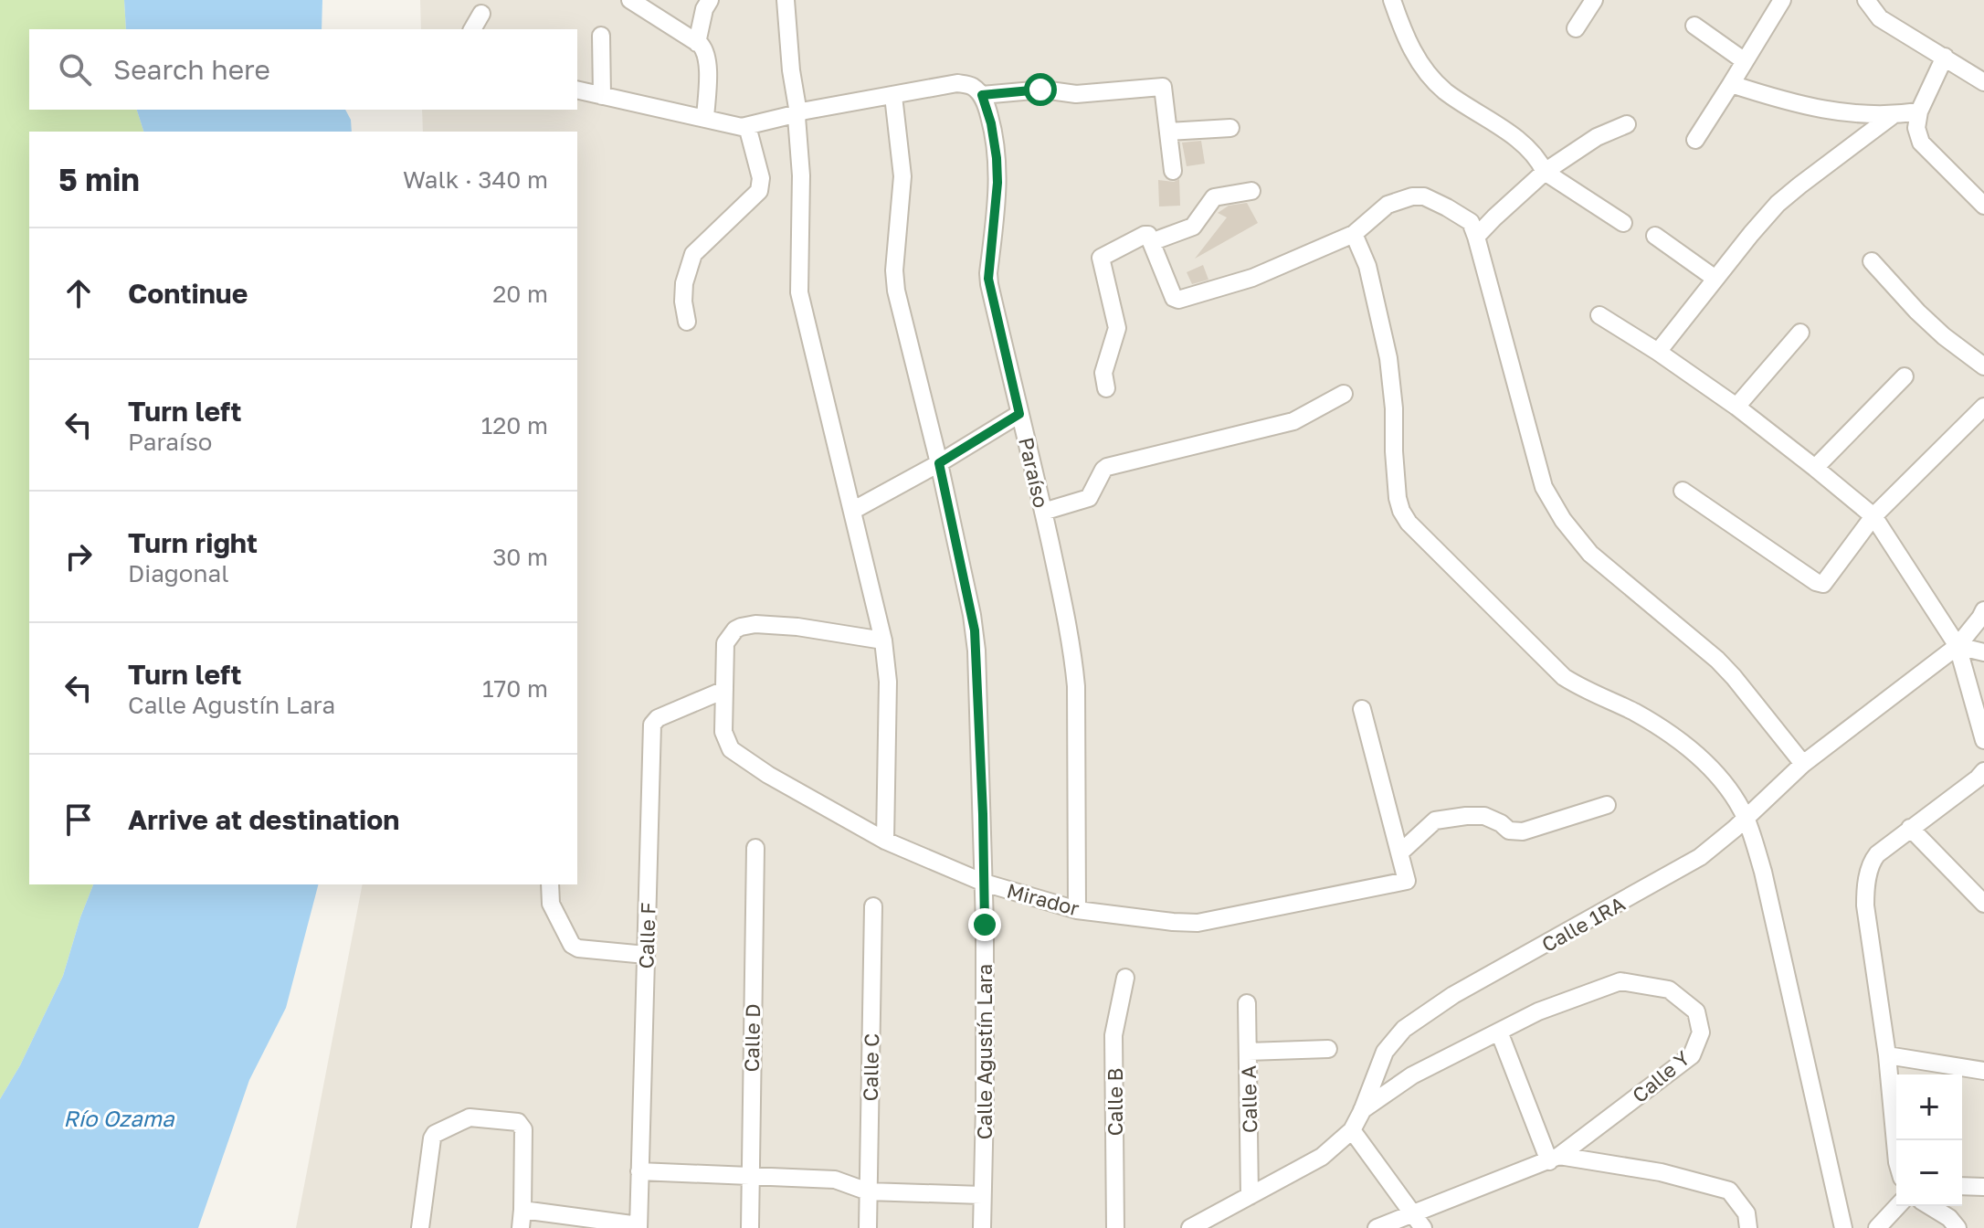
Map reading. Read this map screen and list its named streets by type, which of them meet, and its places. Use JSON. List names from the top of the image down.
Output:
{
  "streets": {
    "street": [
      "Paraíso",
      "Mirador",
      "Calle 1RA",
      "Calle F",
      "Calle D",
      "Calle Agustín Lara",
      "Calle C",
      "Calle Y",
      "Calle A",
      "Calle B"
    ]
  },
  "crossings": [
    ["Paraíso", "Mirador"],
    ["Mirador", "Calle F"],
    ["Mirador", "Calle Agustín Lara"],
    ["Calle 1RA", "Calle Y"],
    ["Calle 1RA", "Calle A"]
  ],
  "water": ["Río Ozama"],
  "page": {
    "search": "Search here",
    "heading": ["5 min", "Walk · 340 m"],
    "list": [
      ["Continue", "20 m"],
      ["Turn left", "Paraíso", "120 m"],
      ["Turn right", "Diagonal", "30 m"],
      ["Turn left", "Calle Agustín Lara", "170 m"],
      "Arrive at destination"
    ],
    "map_buttons": ["+", "−"]
  }
}
